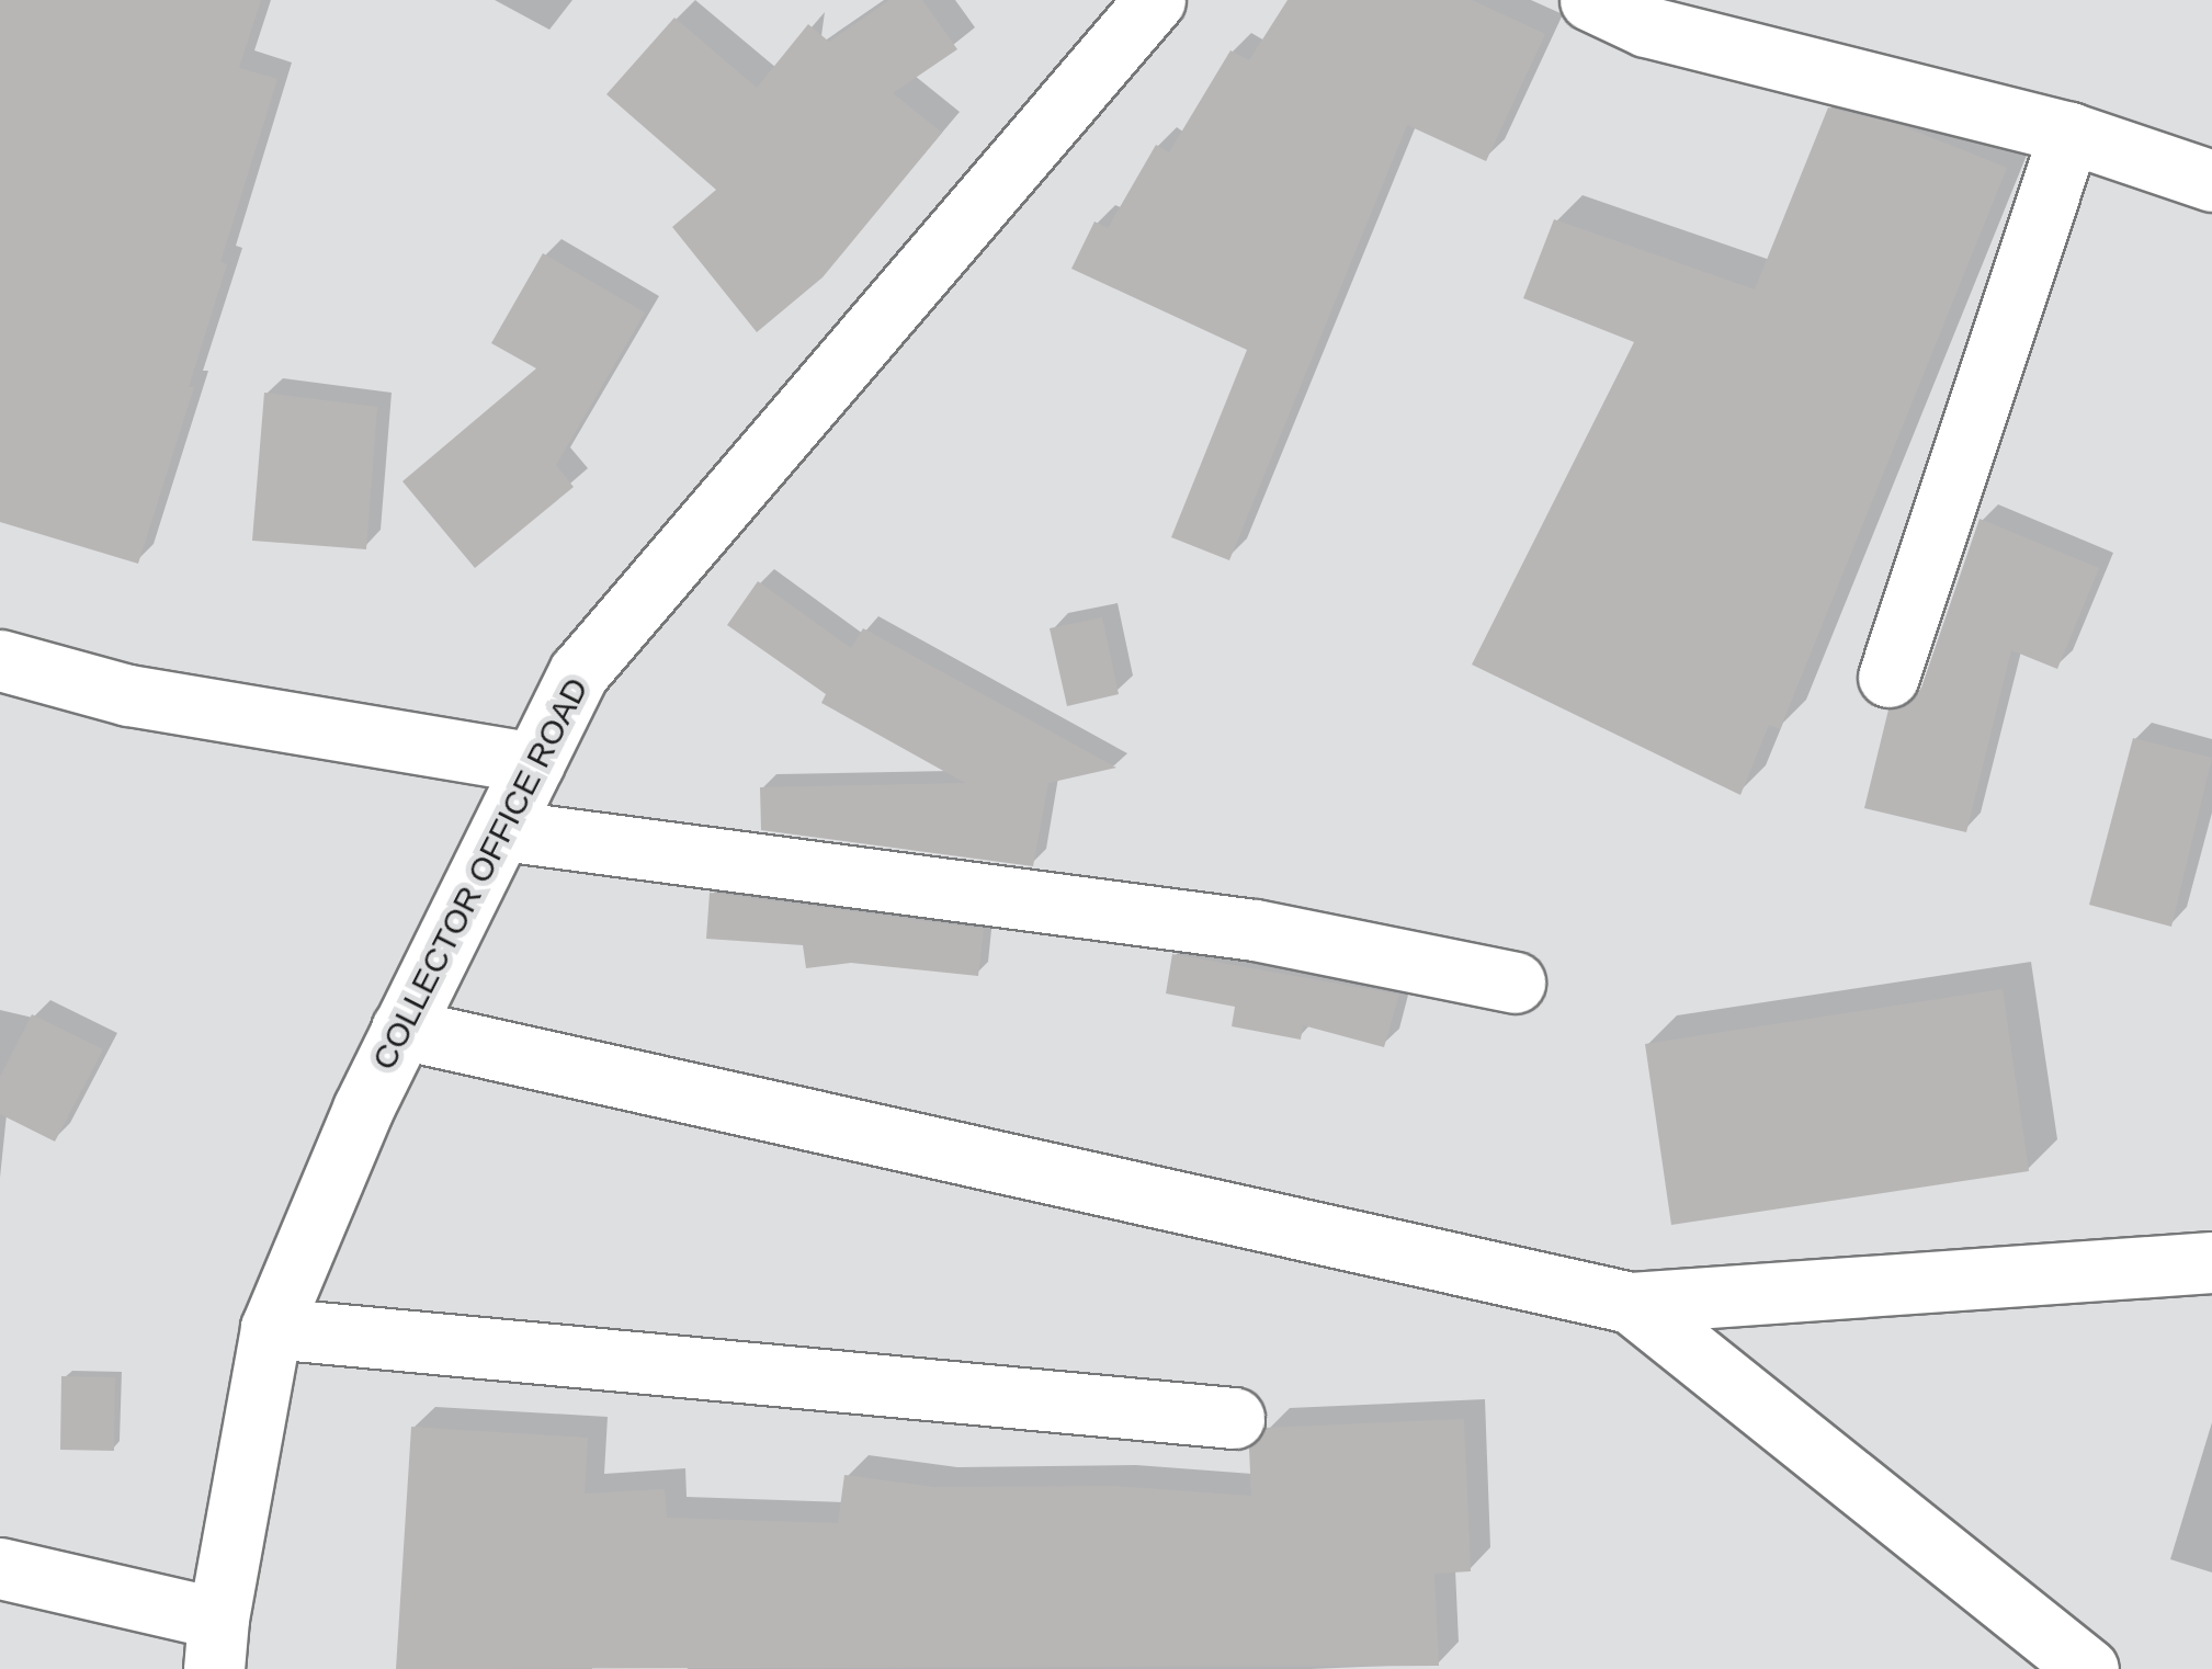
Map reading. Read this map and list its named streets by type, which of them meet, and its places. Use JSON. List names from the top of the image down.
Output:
{
  "streets": {
    "street": ["COLLECTOR OFFICE ROAD"]
  }
}
